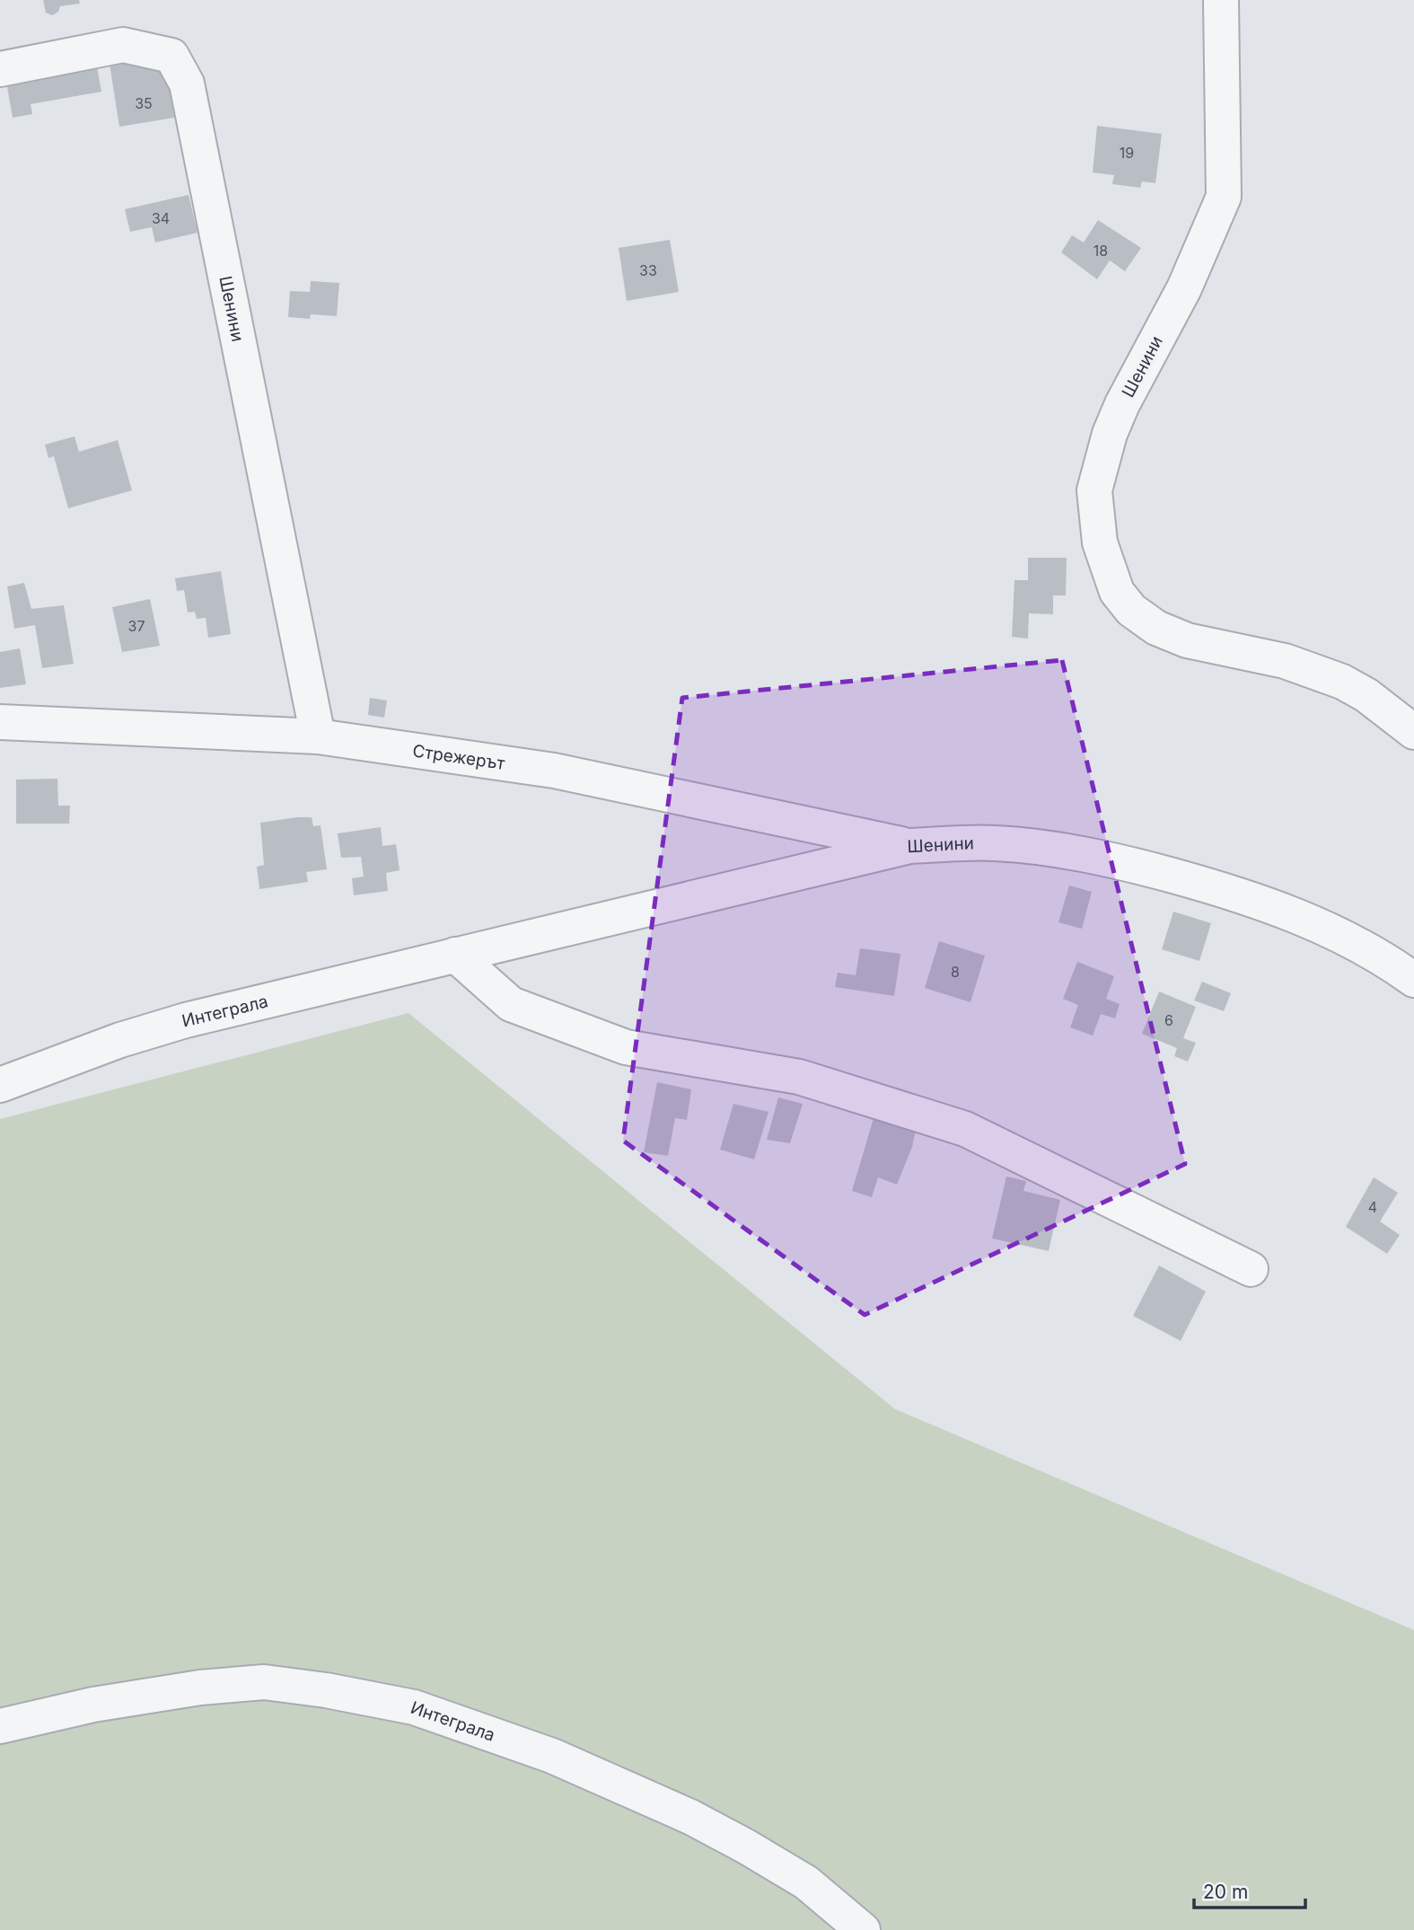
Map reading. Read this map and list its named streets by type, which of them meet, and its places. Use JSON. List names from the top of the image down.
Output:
{
  "streets": {
    "street": ["Шенини", "Стрежерът", "Интеграла"]
  },
  "crossings": [
    ["Шенини", "Стрежерът"],
    ["Шенини", "Интеграла"]
  ],
  "house_numbers": [
    "35",
    "19",
    "34",
    "18",
    "33",
    "37",
    "8",
    "6",
    "4"
  ],
  "scale_bar": "20 m"
}
